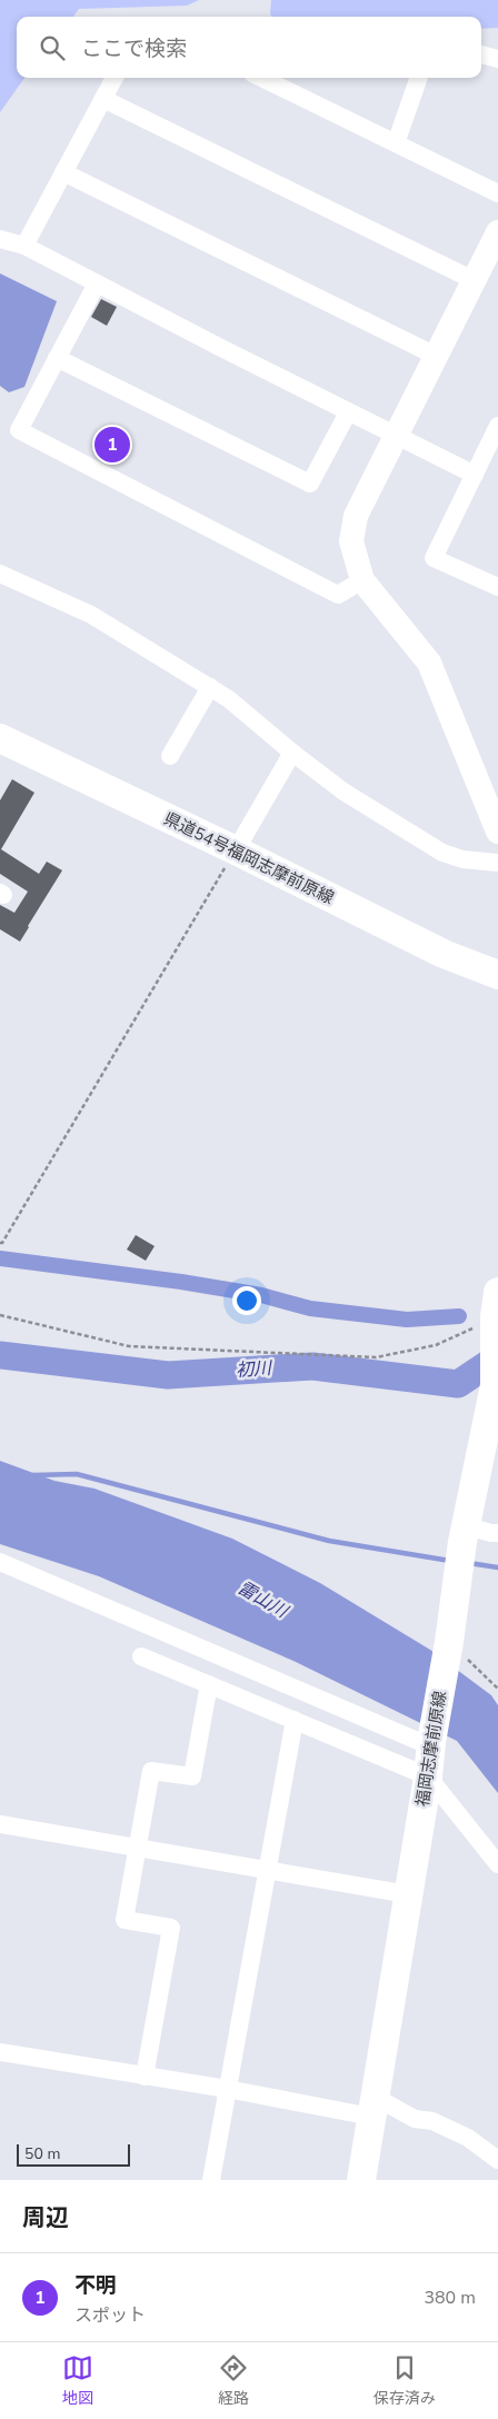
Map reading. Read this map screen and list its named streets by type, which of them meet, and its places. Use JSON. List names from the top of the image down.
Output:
{
  "streets": {
    "main road": ["県道54号福岡志摩前原線", "福岡志摩前原線"]
  },
  "water": ["初川", "雷山川"],
  "scale_bar": "50 m",
  "page": {
    "search": "ここで検索",
    "pins": "1",
    "scale": "50 m",
    "heading": "周辺",
    "list": [
      {
        "mark": "1",
        "name": "不明",
        "note": "スポット",
        "value": "380 m"
      }
    ],
    "nav": ["地図", "経路", "保存済み"]
  }
}
